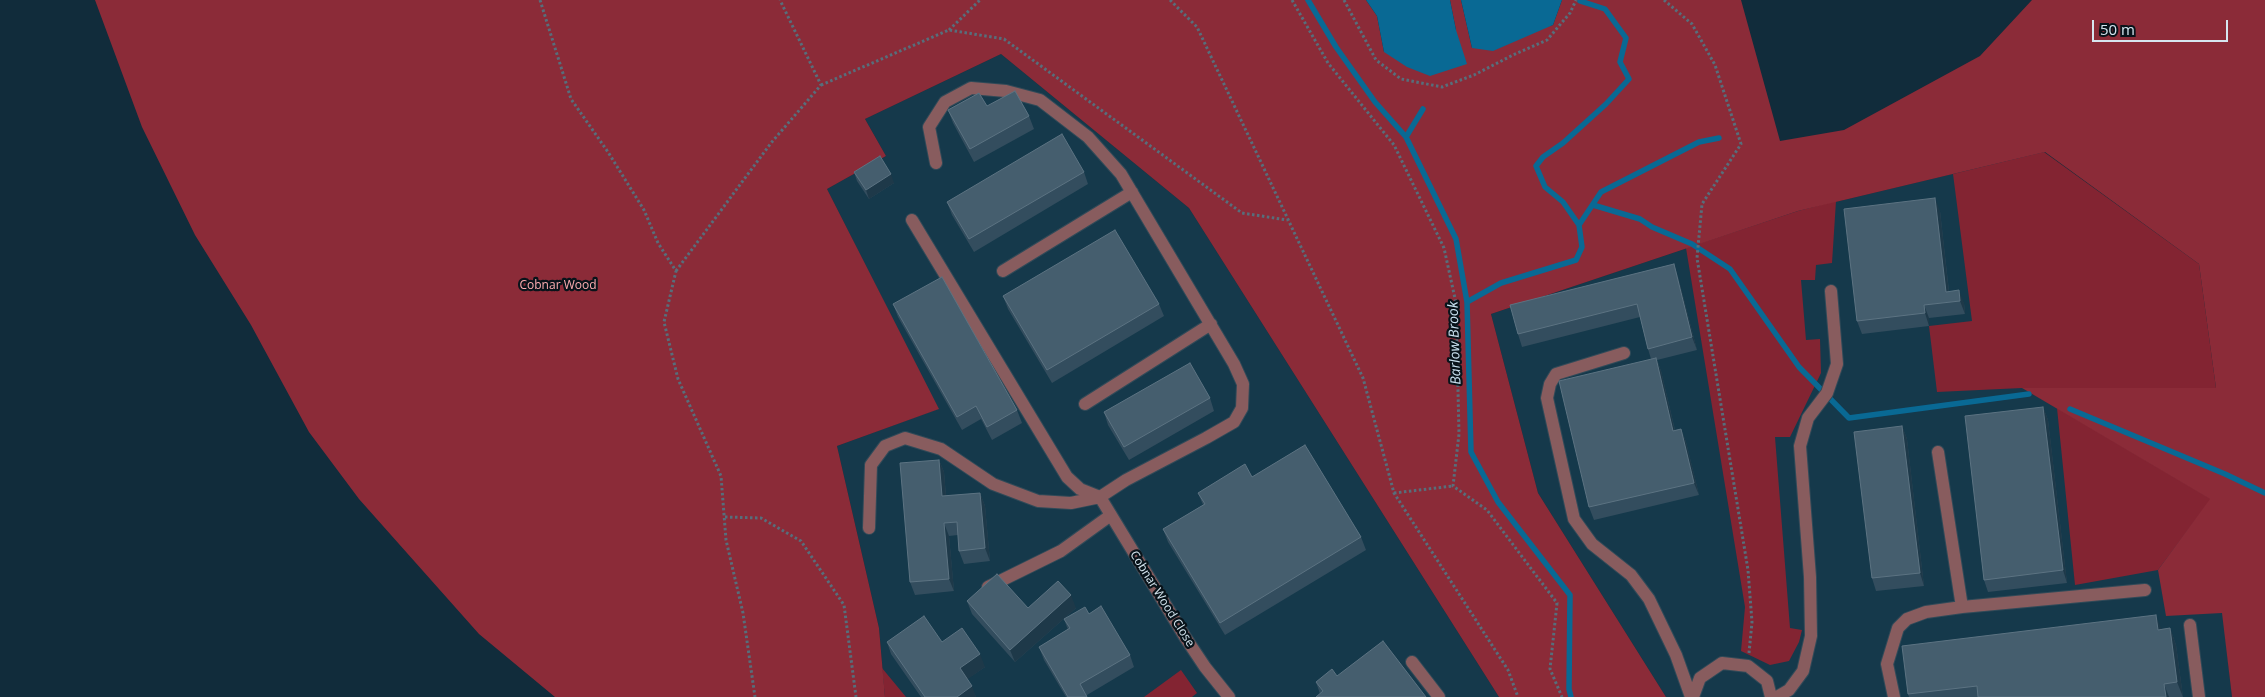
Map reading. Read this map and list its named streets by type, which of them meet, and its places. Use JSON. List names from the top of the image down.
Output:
{
  "streets": {
    "street": ["Cobnar Wood Close"]
  },
  "water": ["Barlow Brook"],
  "parks": ["Cobnar Wood"],
  "scale_bar": "50 m"
}
